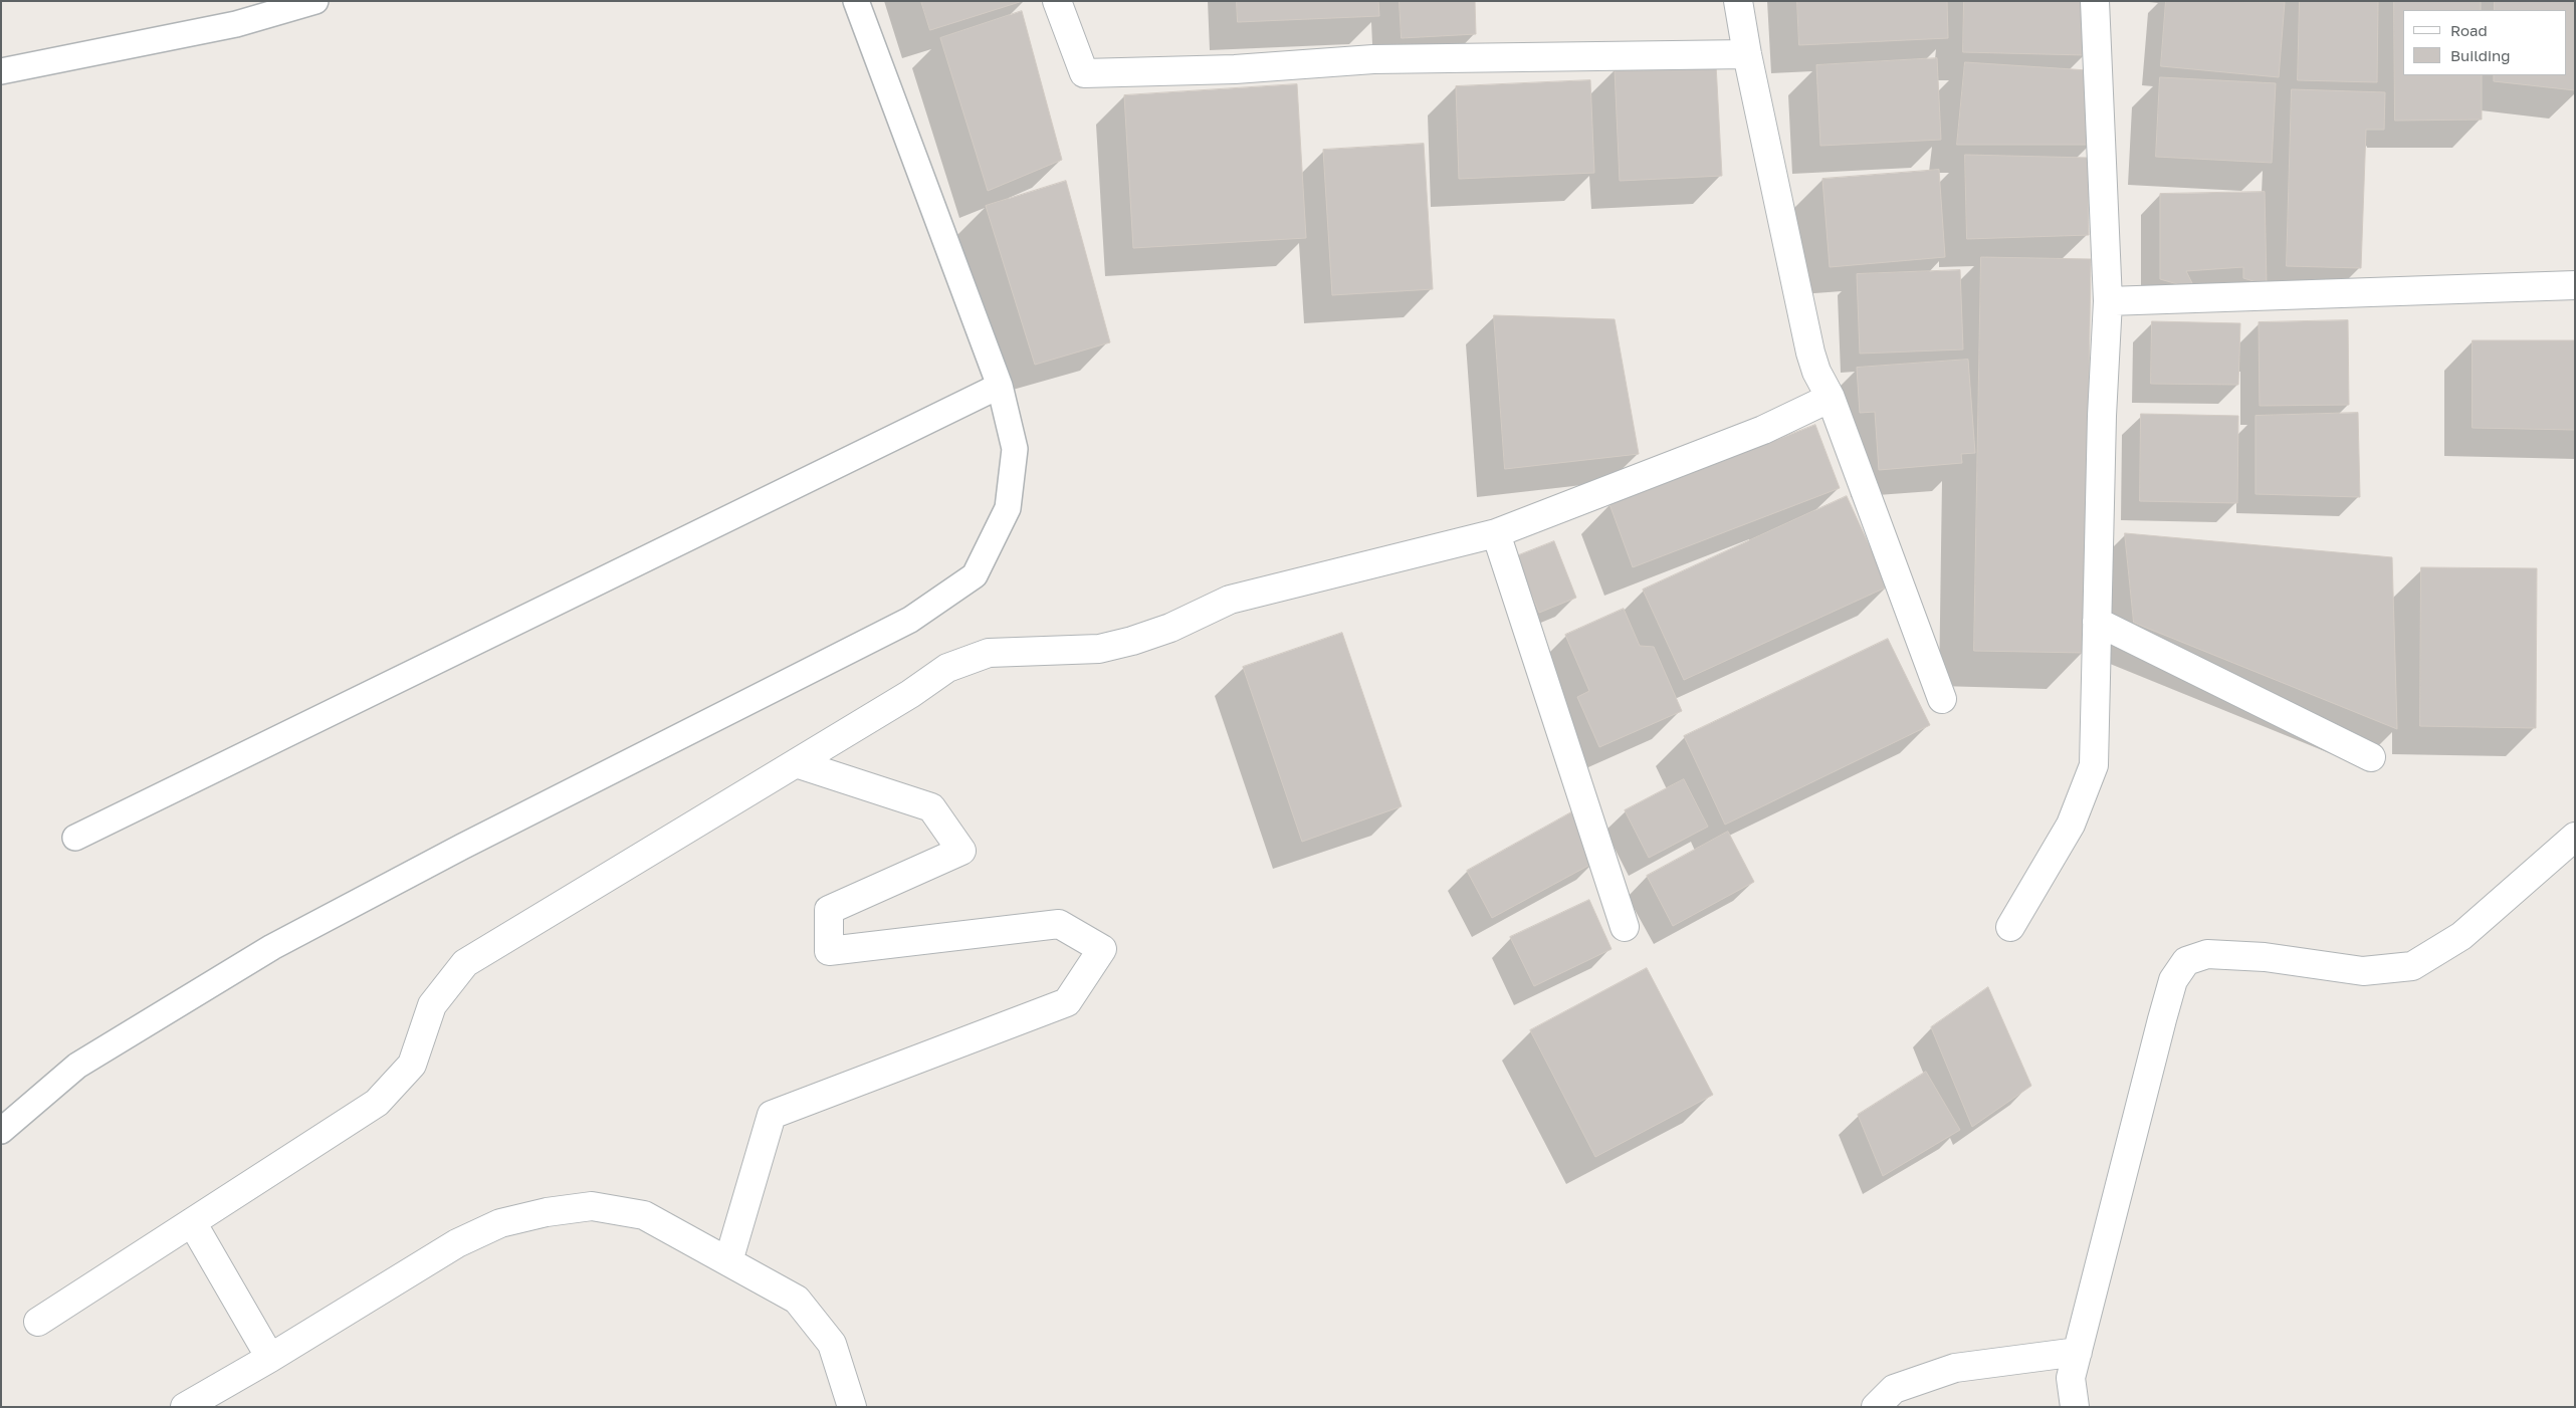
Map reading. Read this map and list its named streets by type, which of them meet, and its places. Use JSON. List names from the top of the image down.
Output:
{
  "legend": ["Road", "Building"]
}
